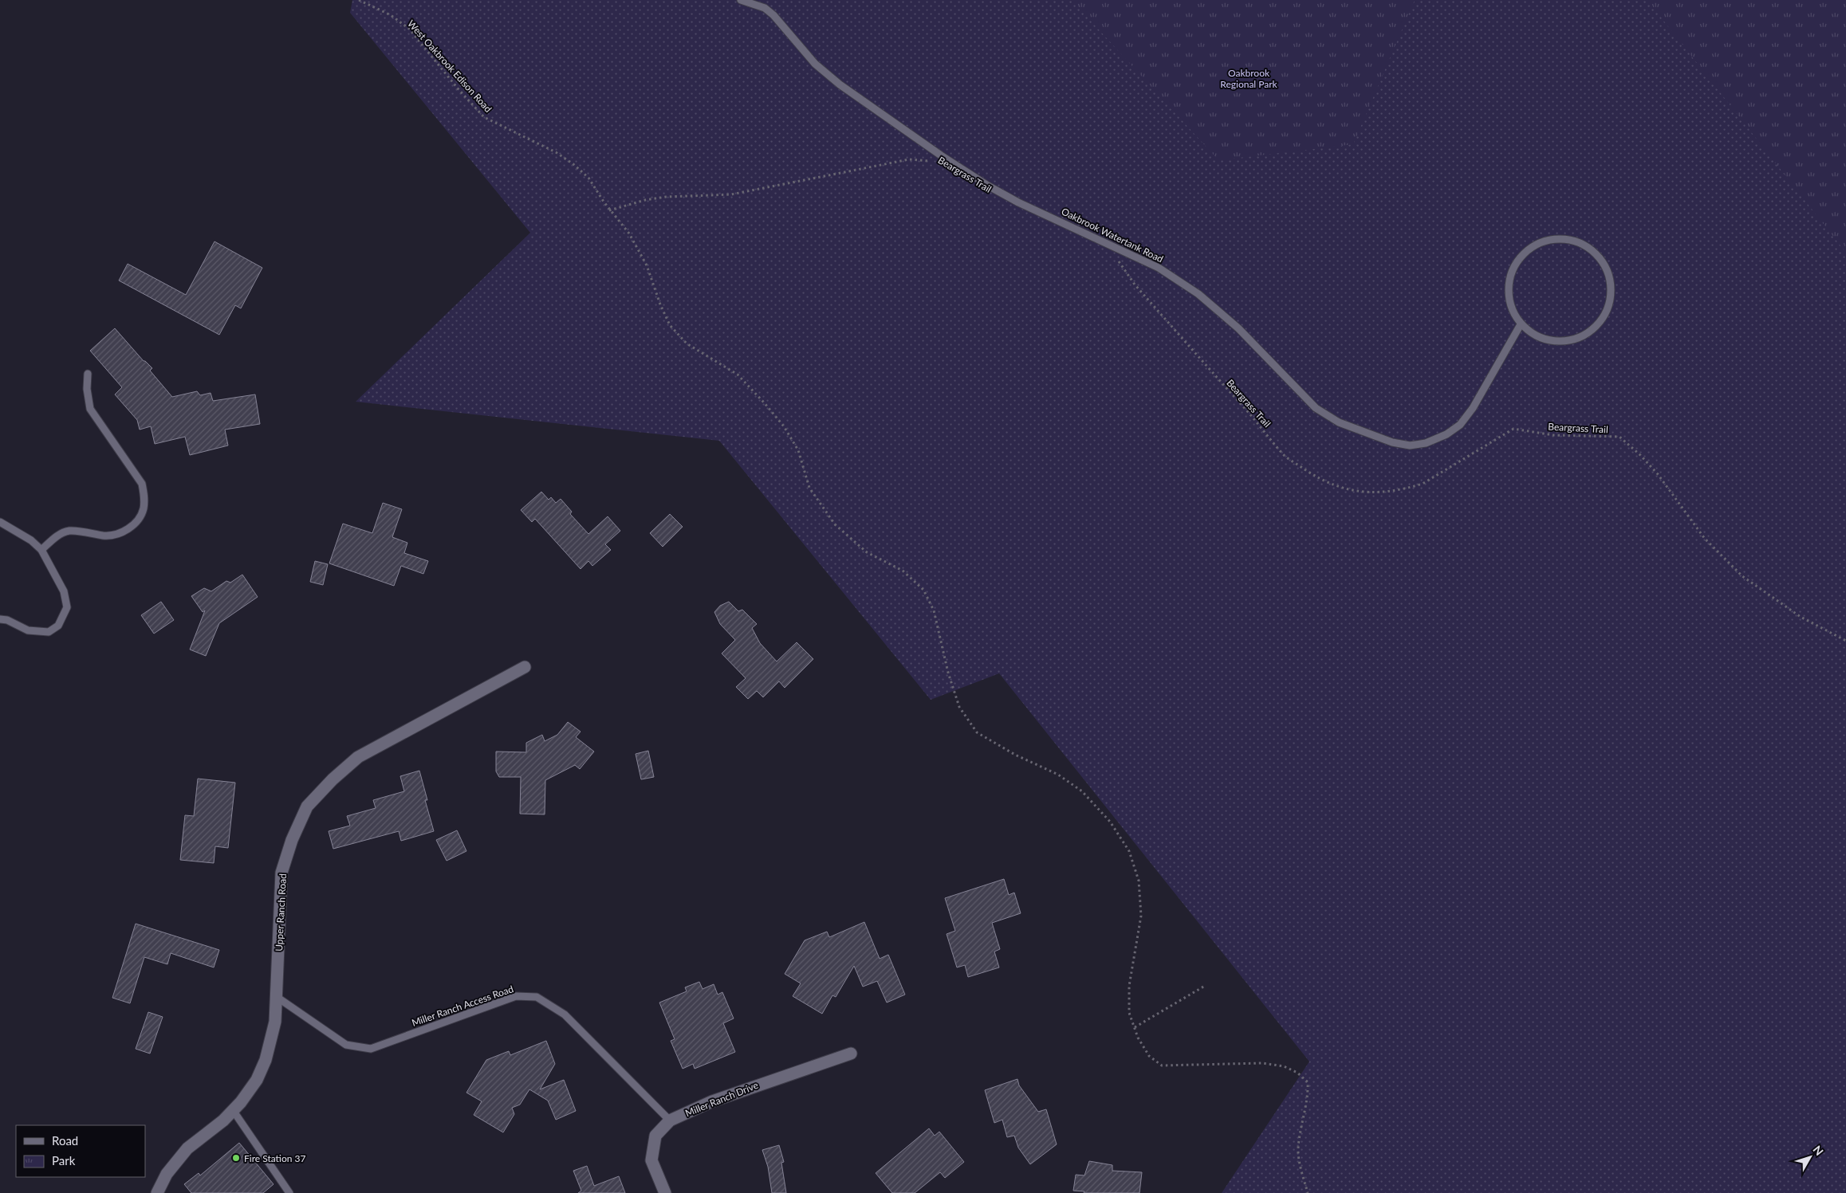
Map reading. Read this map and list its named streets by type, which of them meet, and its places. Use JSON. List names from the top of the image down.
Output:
{
  "streets": {
    "street": ["Upper Ranch Road", "Miller Ranch Drive"],
    "lane": ["Oakbrook Watertank Road", "Miller Ranch Access Road"],
    "path": ["West Oakbrook Edison Road", "Beargrass Trail"]
  },
  "crossings": [
    ["West Oakbrook Edison Road", "Beargrass Trail"],
    ["Upper Ranch Road", "Miller Ranch Access Road"],
    ["Miller Ranch Access Road", "Miller Ranch Drive"]
  ],
  "parks": ["Oakbrook Regional Park"],
  "places": ["Fire Station 37"],
  "legend": ["Road", "Park"],
  "north": "top right"
}
